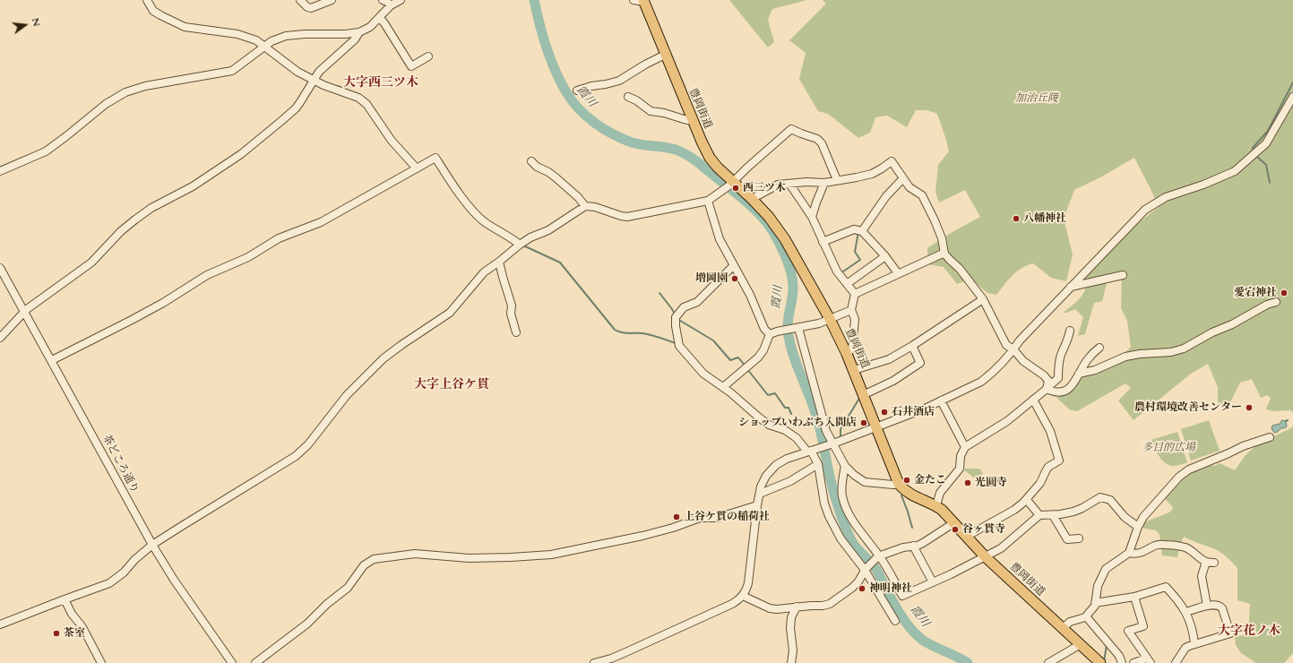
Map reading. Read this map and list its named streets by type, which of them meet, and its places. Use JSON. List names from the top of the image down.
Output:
{
  "streets": {
    "main road": ["豊岡街道"],
    "street": ["茶どころ通り"]
  },
  "districts": ["大字西三ツ木", "大字上谷ケ貫", "大字花ノ木"],
  "water": ["霞川"],
  "parks": ["加治丘陵", "多目的広場"],
  "places": [
    "西三ツ木",
    "八幡神社",
    "増岡園",
    "愛宕神社",
    "農村環境改善センター",
    "石井酒店",
    "ショップいわぶち入間店",
    "金たこ",
    "光圓寺",
    "上谷ケ貫の稲荷社",
    "谷ヶ貫寺",
    "神明神社",
    "茶室"
  ],
  "north": "right"
}
